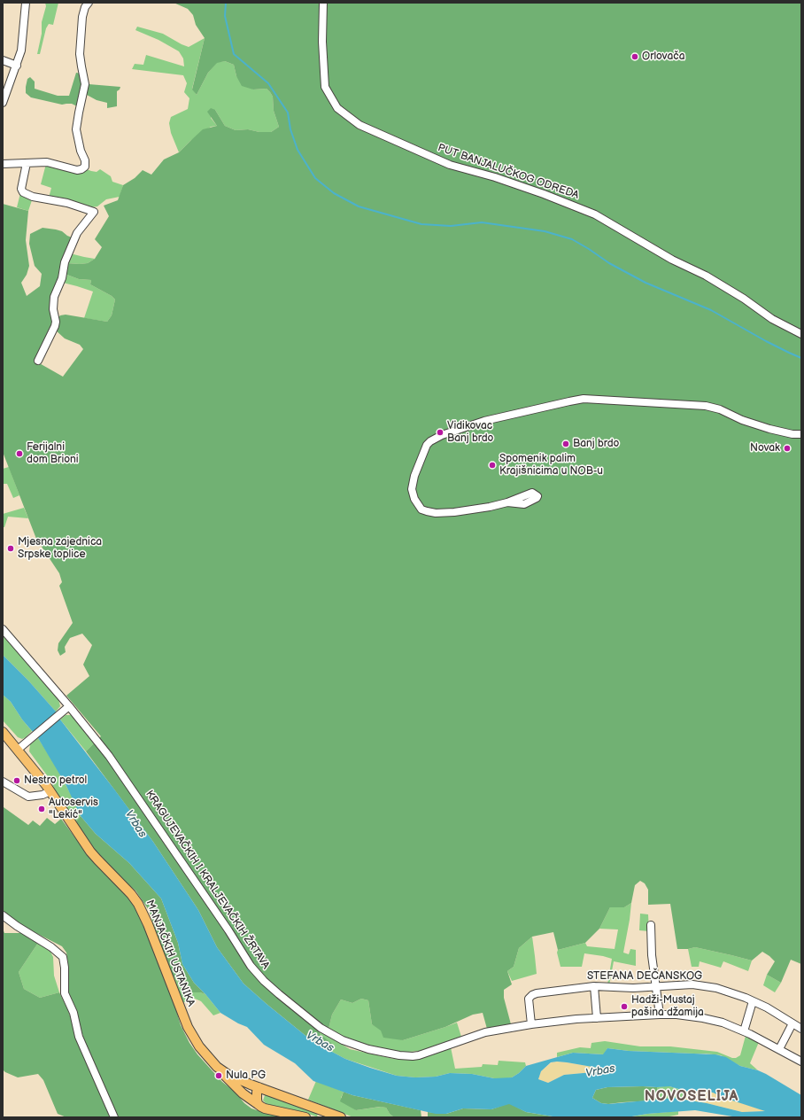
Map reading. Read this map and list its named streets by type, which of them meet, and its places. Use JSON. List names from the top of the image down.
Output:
{
  "streets": {
    "main road": ["MANJAČKIH USTANIKA"],
    "street": ["PUT BANJALUČKOG ODREDA", "KRAGUJEVAČKIH I KRALJEVAČKIH ŽRTAVA", "STEFANA DEČANSKOG"]
  },
  "crossings": [
    ["KRAGUJEVAČKIH I KRALJEVAČKIH ŽRTAVA", "STEFANA DEČANSKOG"]
  ],
  "districts": ["NOVOSELIJA"],
  "water": ["Vrbas"],
  "places": [
    "Orlovača",
    "Vidikovac Banj brdo",
    "Banj brdo",
    "Novak",
    "Ferijalni dom Brioni",
    "Spomenik palim Krajišnicima u NOB-u",
    "Mjesna zajednica Srpske toplice",
    "Nestro petrol",
    "Autoservis \"Lekić\"",
    "Hadži-Mustaj pašina džamija",
    "Nula PG"
  ]
}
